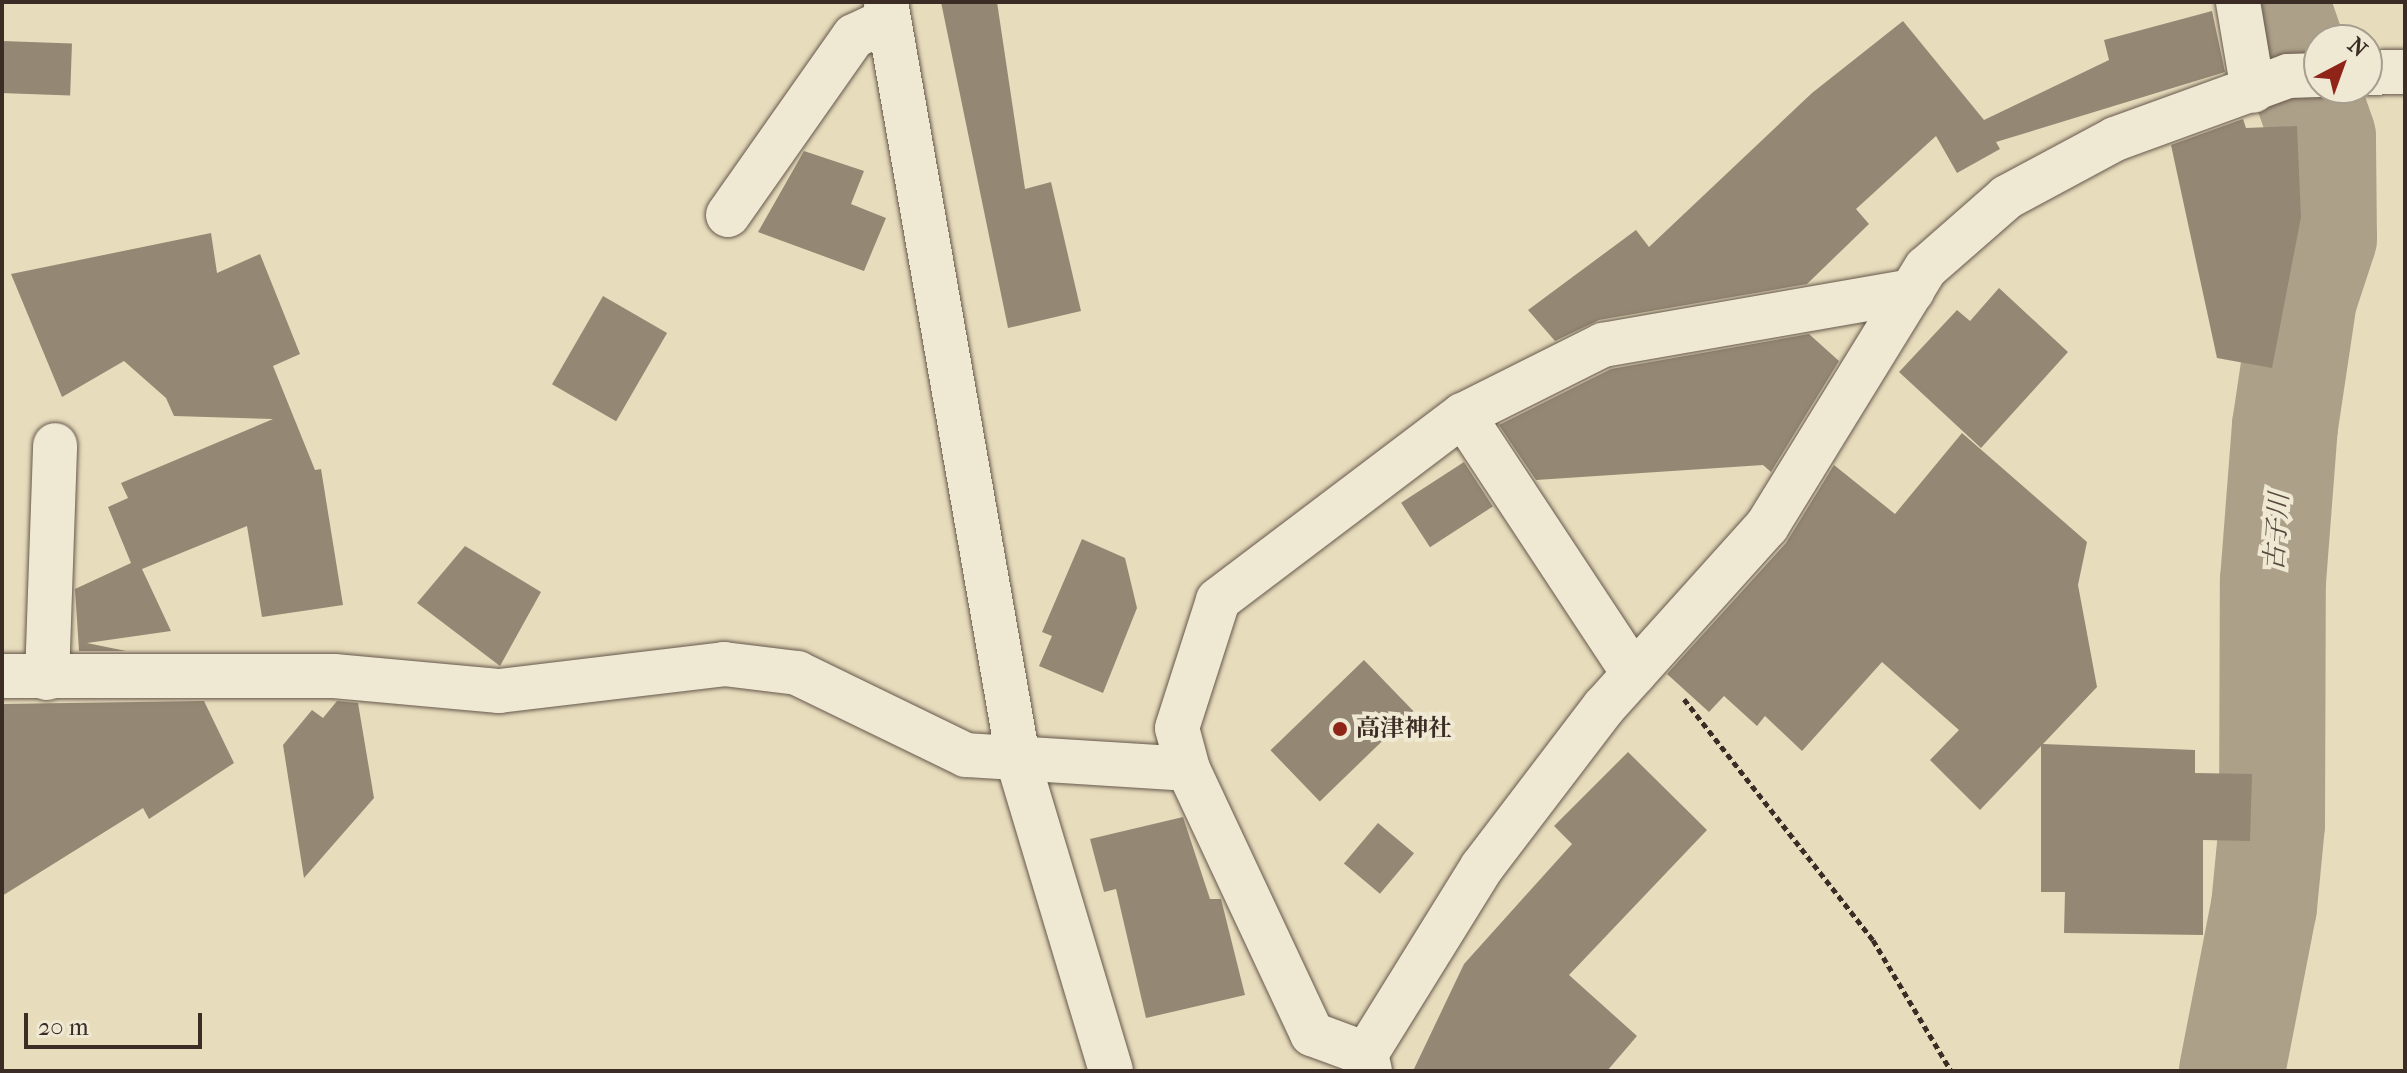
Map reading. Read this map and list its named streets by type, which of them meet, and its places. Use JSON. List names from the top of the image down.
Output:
{
  "water": ["古子川"],
  "places": ["高津神社"],
  "scale_bar": "20 m",
  "north": "top right"
}
